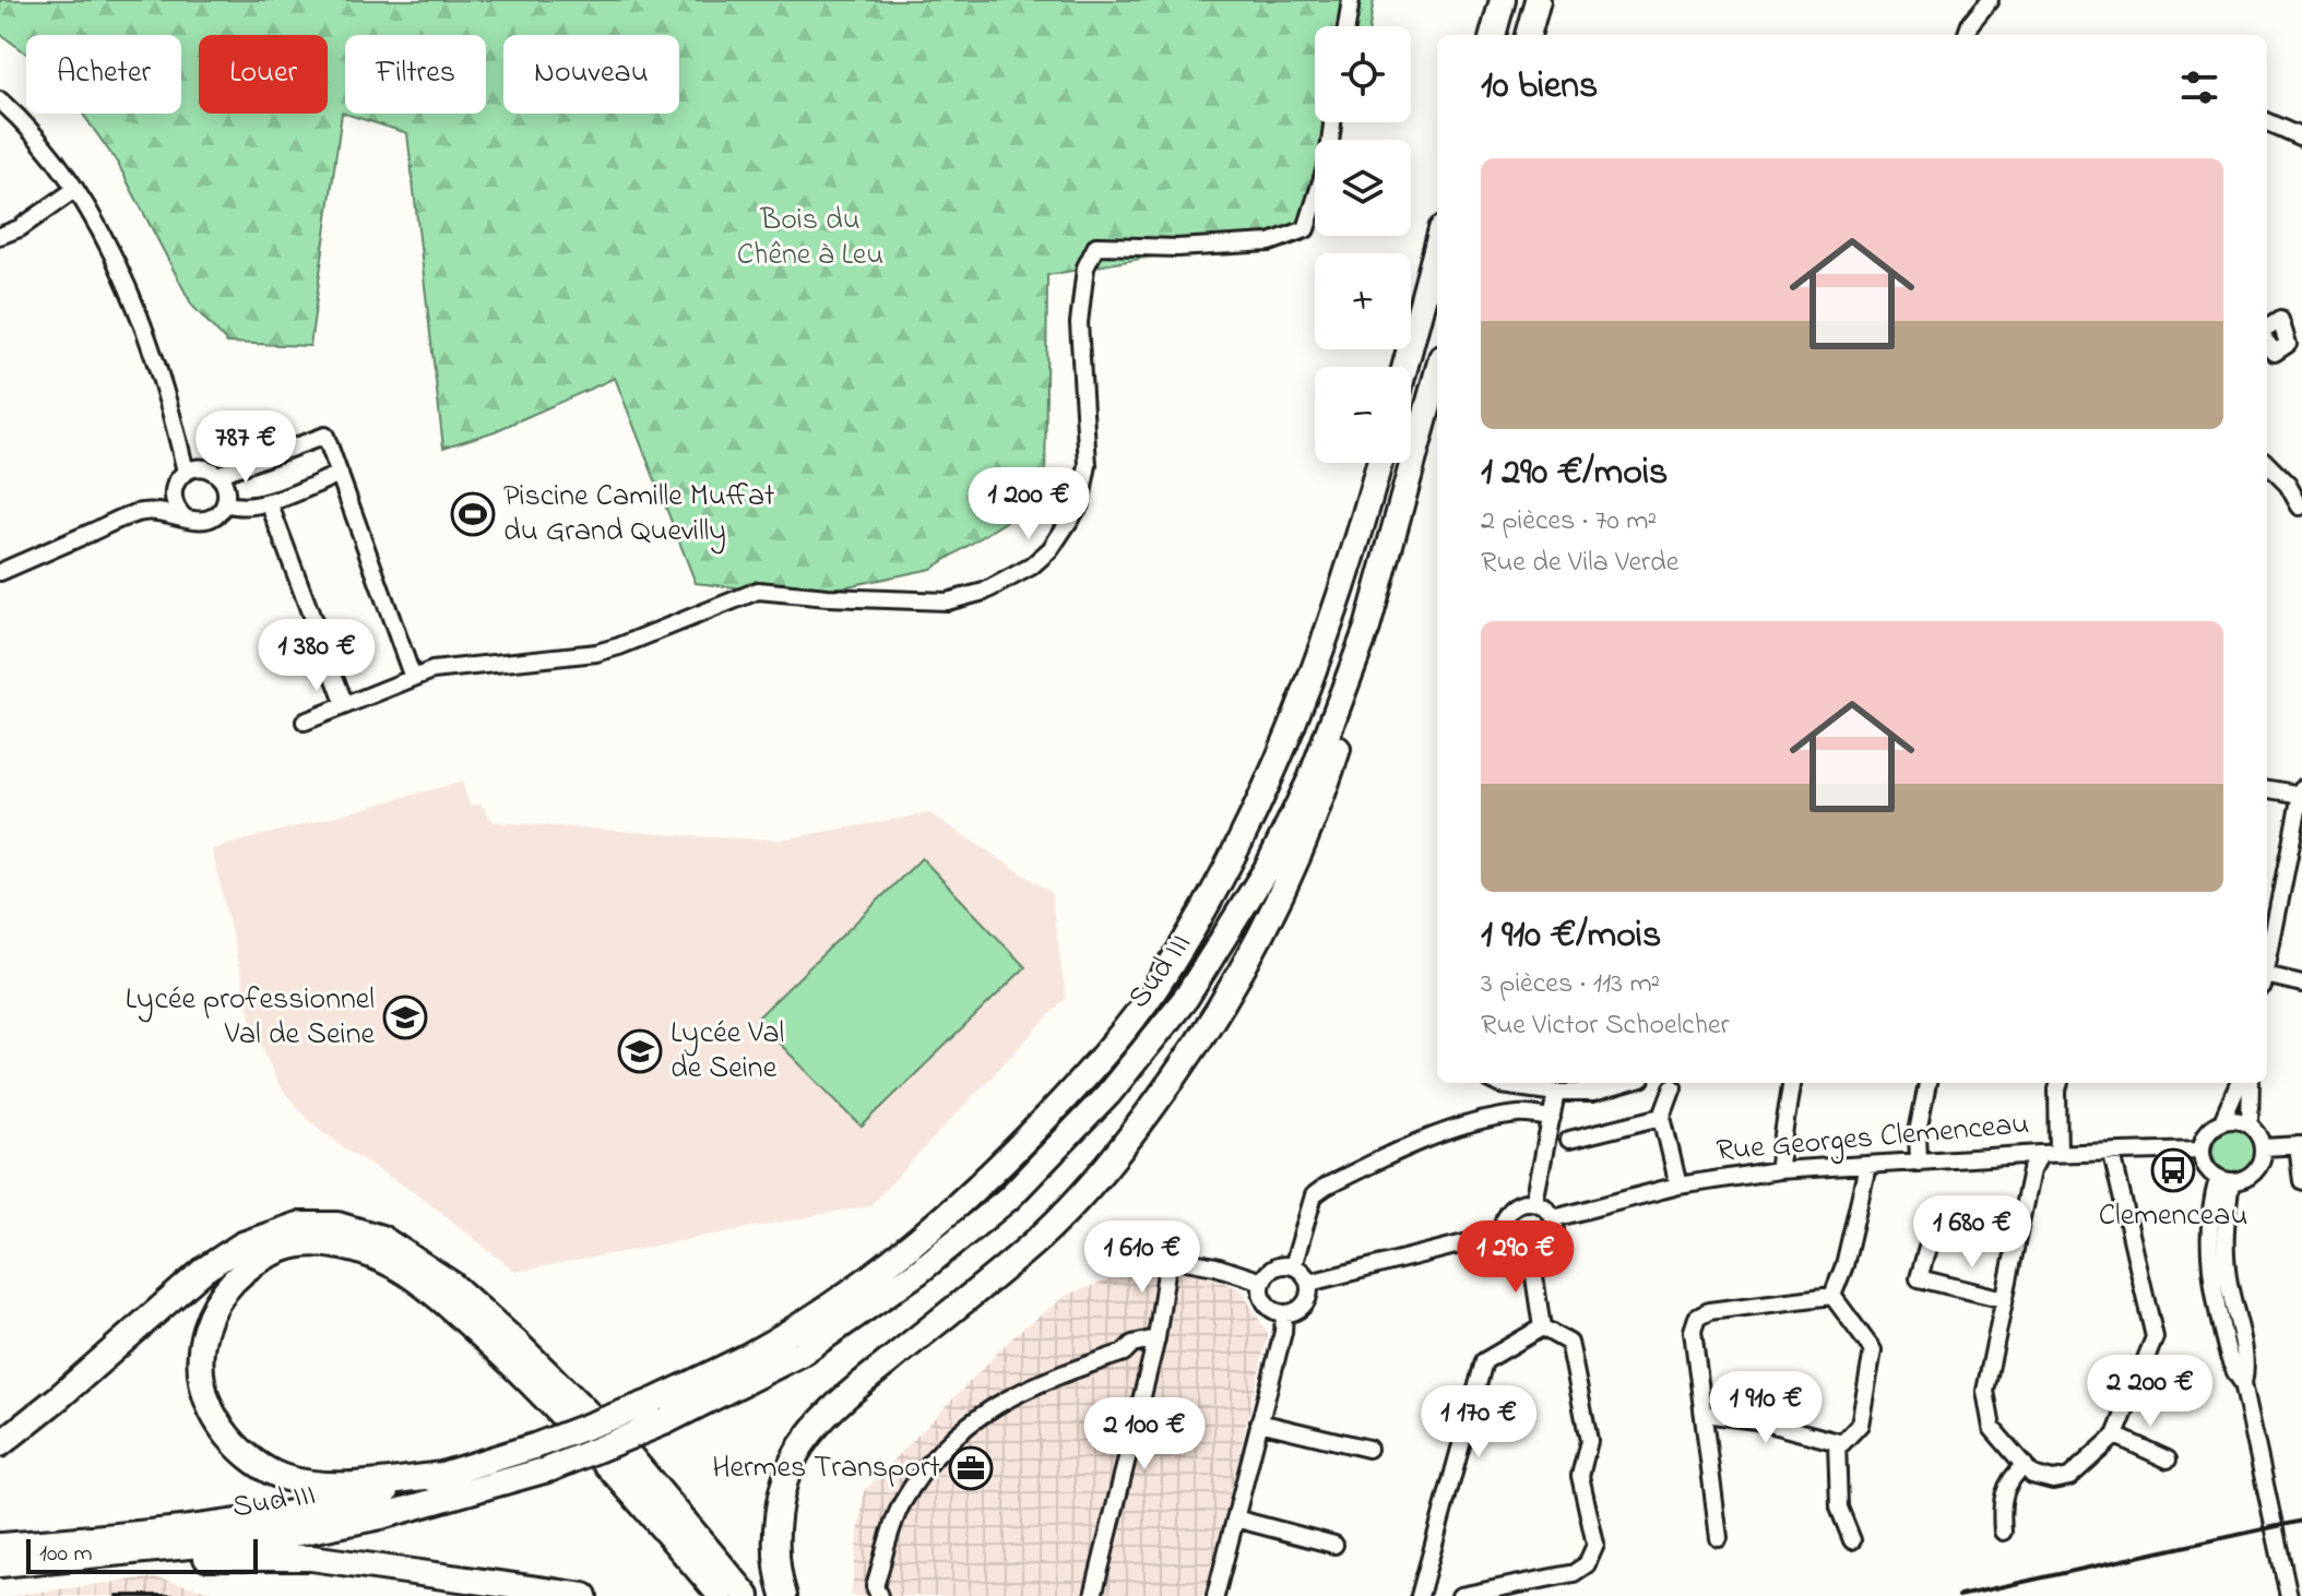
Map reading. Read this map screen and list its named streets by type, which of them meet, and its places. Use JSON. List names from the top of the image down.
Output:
{
  "streets": {
    "highway": ["Sud III"],
    "street": ["Rue Georges Clemenceau"]
  },
  "parks": ["Bois du Chêne à Leu"],
  "places": {
    "sports": ["Piscine Camille Muffat du Grand Quevilly"],
    "school or university": ["Lycée professionnel Val de Seine", "Lycée Val de Seine"],
    "bus stop": ["Clemenceau"],
    "office": ["Hermes Transport"]
  },
  "scale_bar": "100 m",
  "page": {
    "map_buttons": ["+", "−"],
    "chip": [
      "Acheter",
      "Louer",
      "Filtres",
      "Nouveau"
    ],
    "heading": "10 biens",
    "list": [
      {
        "name": "1 290 €/mois",
        "note": "2 pièces · 70 m² · Rue de Vila Verde"
      },
      {
        "name": "1 910 €/mois",
        "note": "3 pièces · 113 m² · Rue Victor Schoelcher"
      }
    ],
    "price": [
      "787 €",
      "1 200 €",
      "1 380 €",
      "1 680 €",
      "1 610 €",
      "1 290 €",
      "2 200 €",
      "1 910 €",
      "1 170 €",
      "2 100 €"
    ],
    "scale": "100 m"
  }
}
